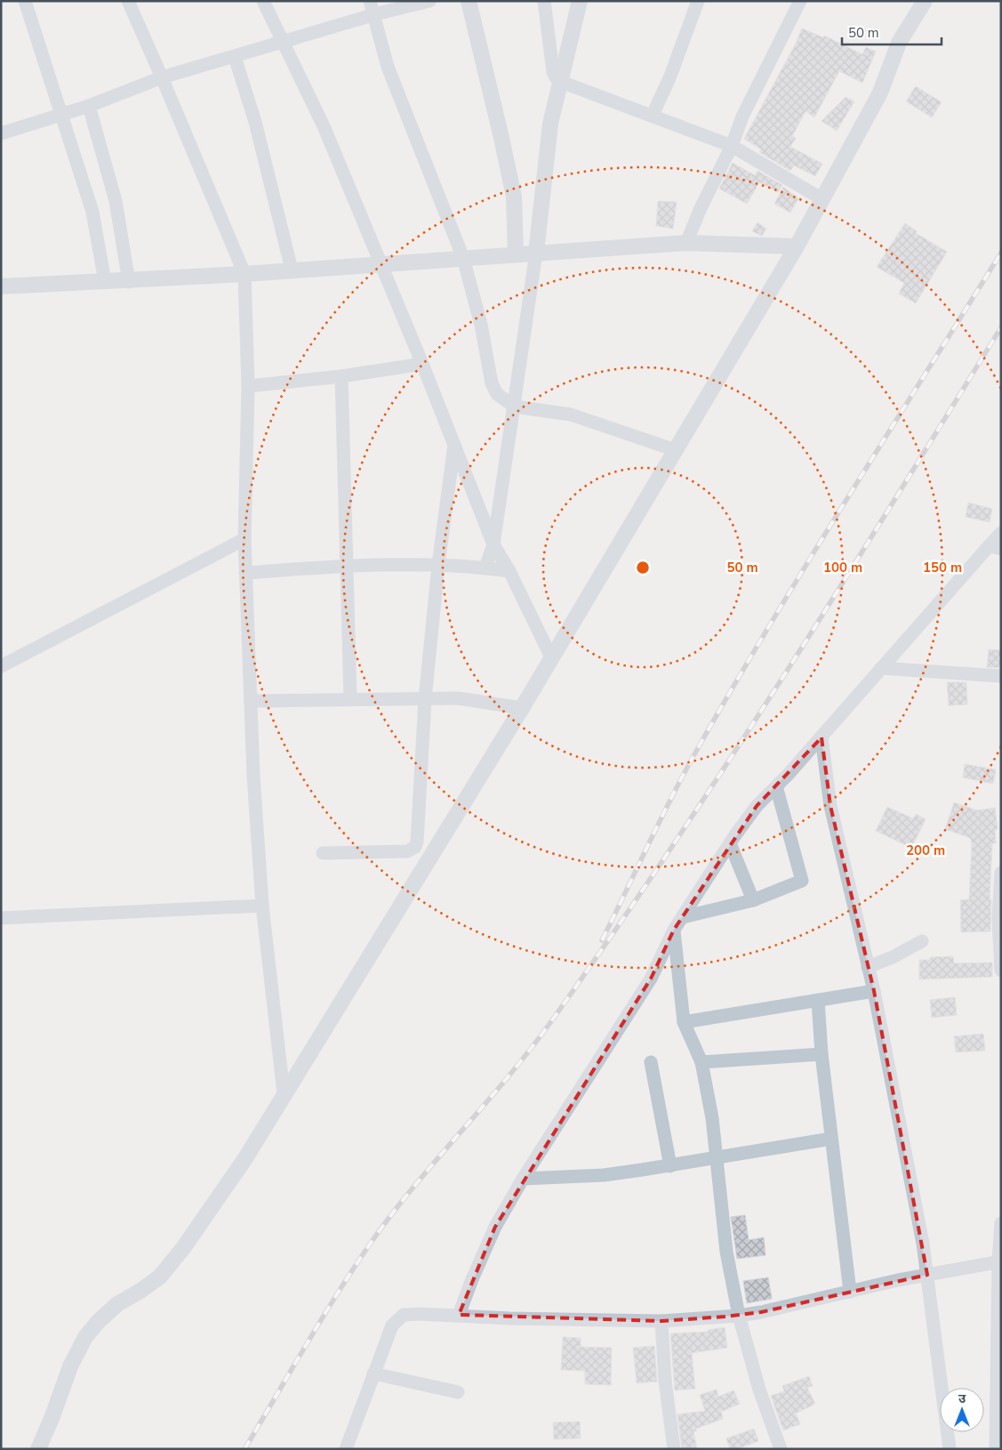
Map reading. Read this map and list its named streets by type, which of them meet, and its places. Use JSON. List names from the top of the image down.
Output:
{
  "scale_bar": "50 m",
  "north": "top",
  "rings": [
    "50 m",
    "100 m",
    "150 m",
    "200 m"
  ]
}
